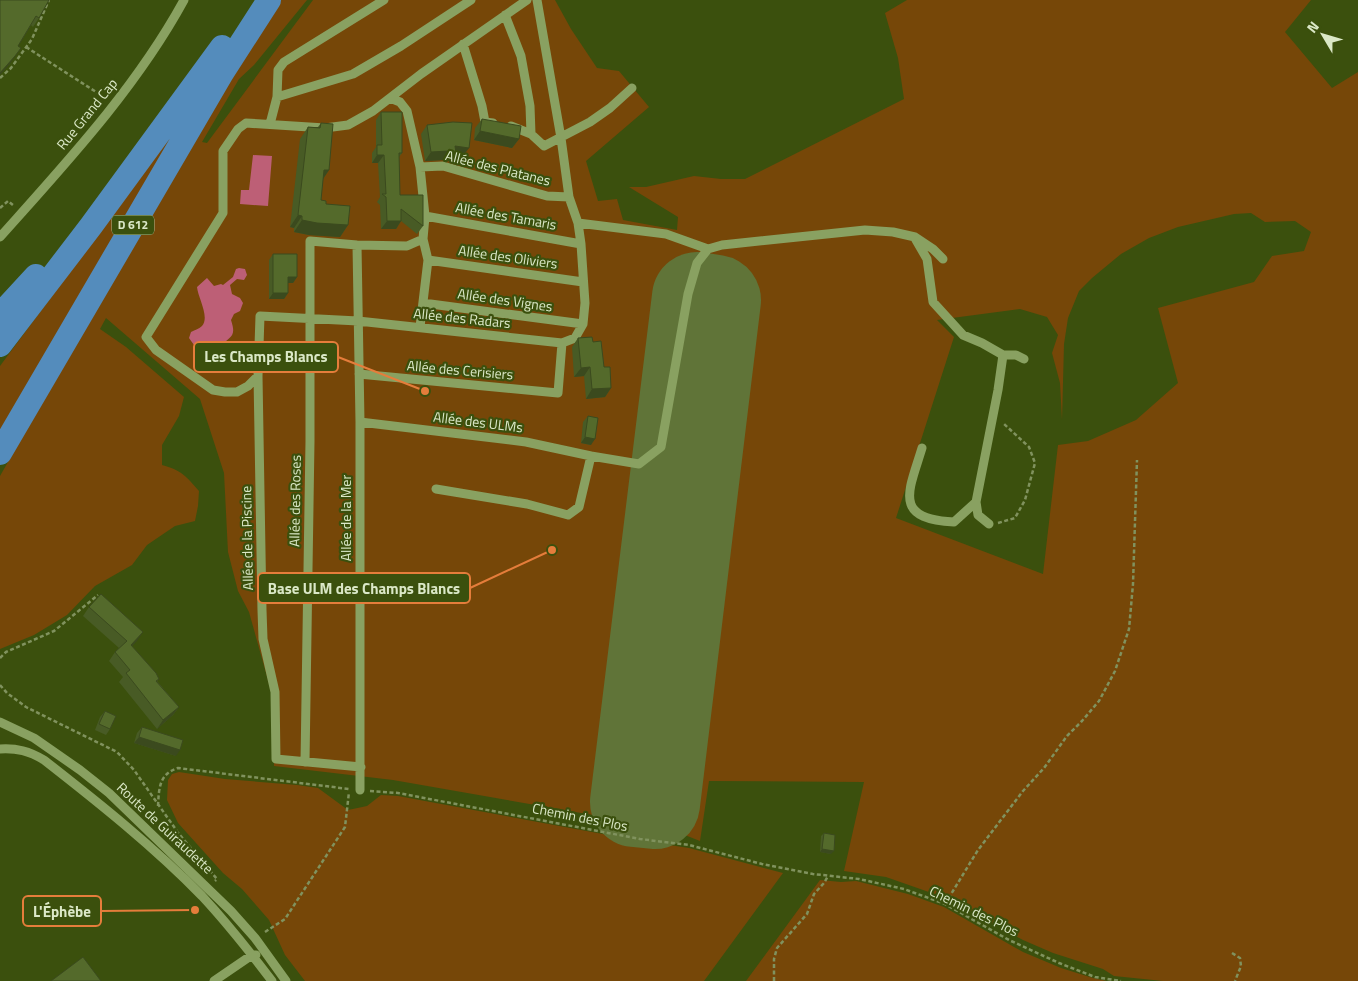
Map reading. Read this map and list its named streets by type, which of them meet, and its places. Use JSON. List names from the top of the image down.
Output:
{
  "streets": {
    "highway": ["D 612"],
    "street": [
      "Rue Grand Cap",
      "Allée des Platanes",
      "Allée des Tamaris",
      "Allée des Oliviers",
      "Allée des Vignes",
      "Allée des Radars",
      "Allée des Cerisiers",
      "Allée des ULMs",
      "Allée des Roses",
      "Allée de la Mer",
      "Allée de la Piscine",
      "Route de Guiraudette"
    ],
    "path": ["Chemin des Plos"]
  },
  "crossings": [
    ["Allée des Radars", "Allée des Cerisiers"],
    ["Allée des Radars", "Allée des Roses"],
    ["Allée des Radars", "Allée de la Mer"],
    ["Allée des Radars", "Allée de la Piscine"],
    ["Allée des Cerisiers", "Allée de la Mer"],
    ["Allée des ULMs", "Allée de la Mer"],
    ["Allée des Roses", "Allée de la Mer"],
    ["Allée des Roses", "Allée de la Piscine"],
    ["Allée de la Mer", "Chemin des Plos"]
  ],
  "places": ["Les Champs Blancs", "Base ULM des Champs Blancs", "L'Éphèbe"],
  "north": "top left"
}
